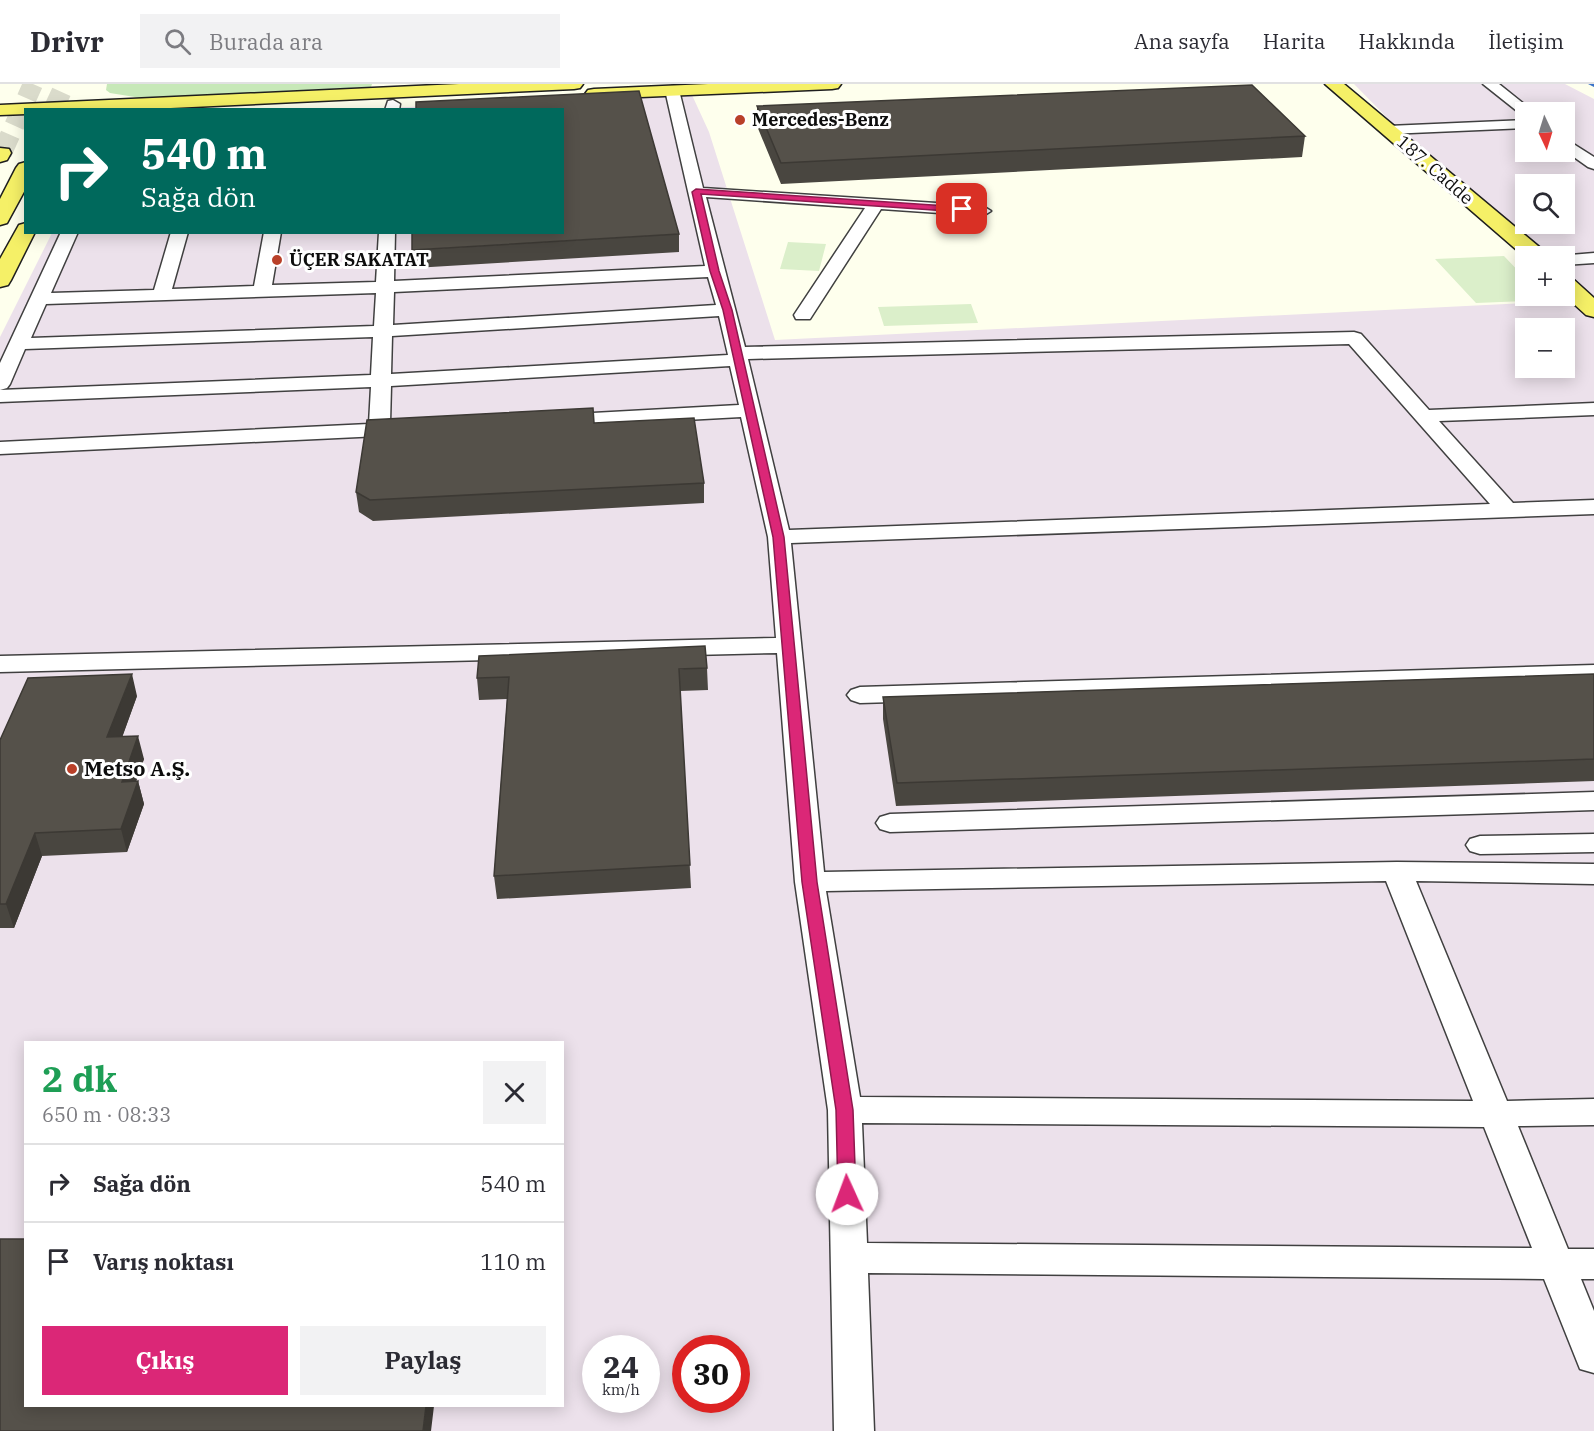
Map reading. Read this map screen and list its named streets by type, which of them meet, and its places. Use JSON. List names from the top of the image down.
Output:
{
  "streets": {
    "main road": ["187. Cadde"]
  },
  "places": ["Mercedes-Benz", "ÜÇER SAKATAT", "Metso A.Ş."],
  "north": "bottom",
  "page": {
    "header": "Drivr",
    "search": "Burada ara",
    "nav": [
      "Ana sayfa",
      "Harita",
      "Hakkında",
      "İletişim"
    ],
    "map_buttons": ["+", "−"],
    "turn": ["540 m", "Sağa dön"],
    "heading": ["2 dk", "650 m · 08:33"],
    "list": [
      {
        "name": "Sağa dön",
        "value": "540 m"
      },
      {
        "name": "Varış noktası",
        "value": "110 m"
      }
    ],
    "buttons": ["Çıkış", "Paylaş"],
    "speed": "24 km/h",
    "limit": "30"
  }
}
